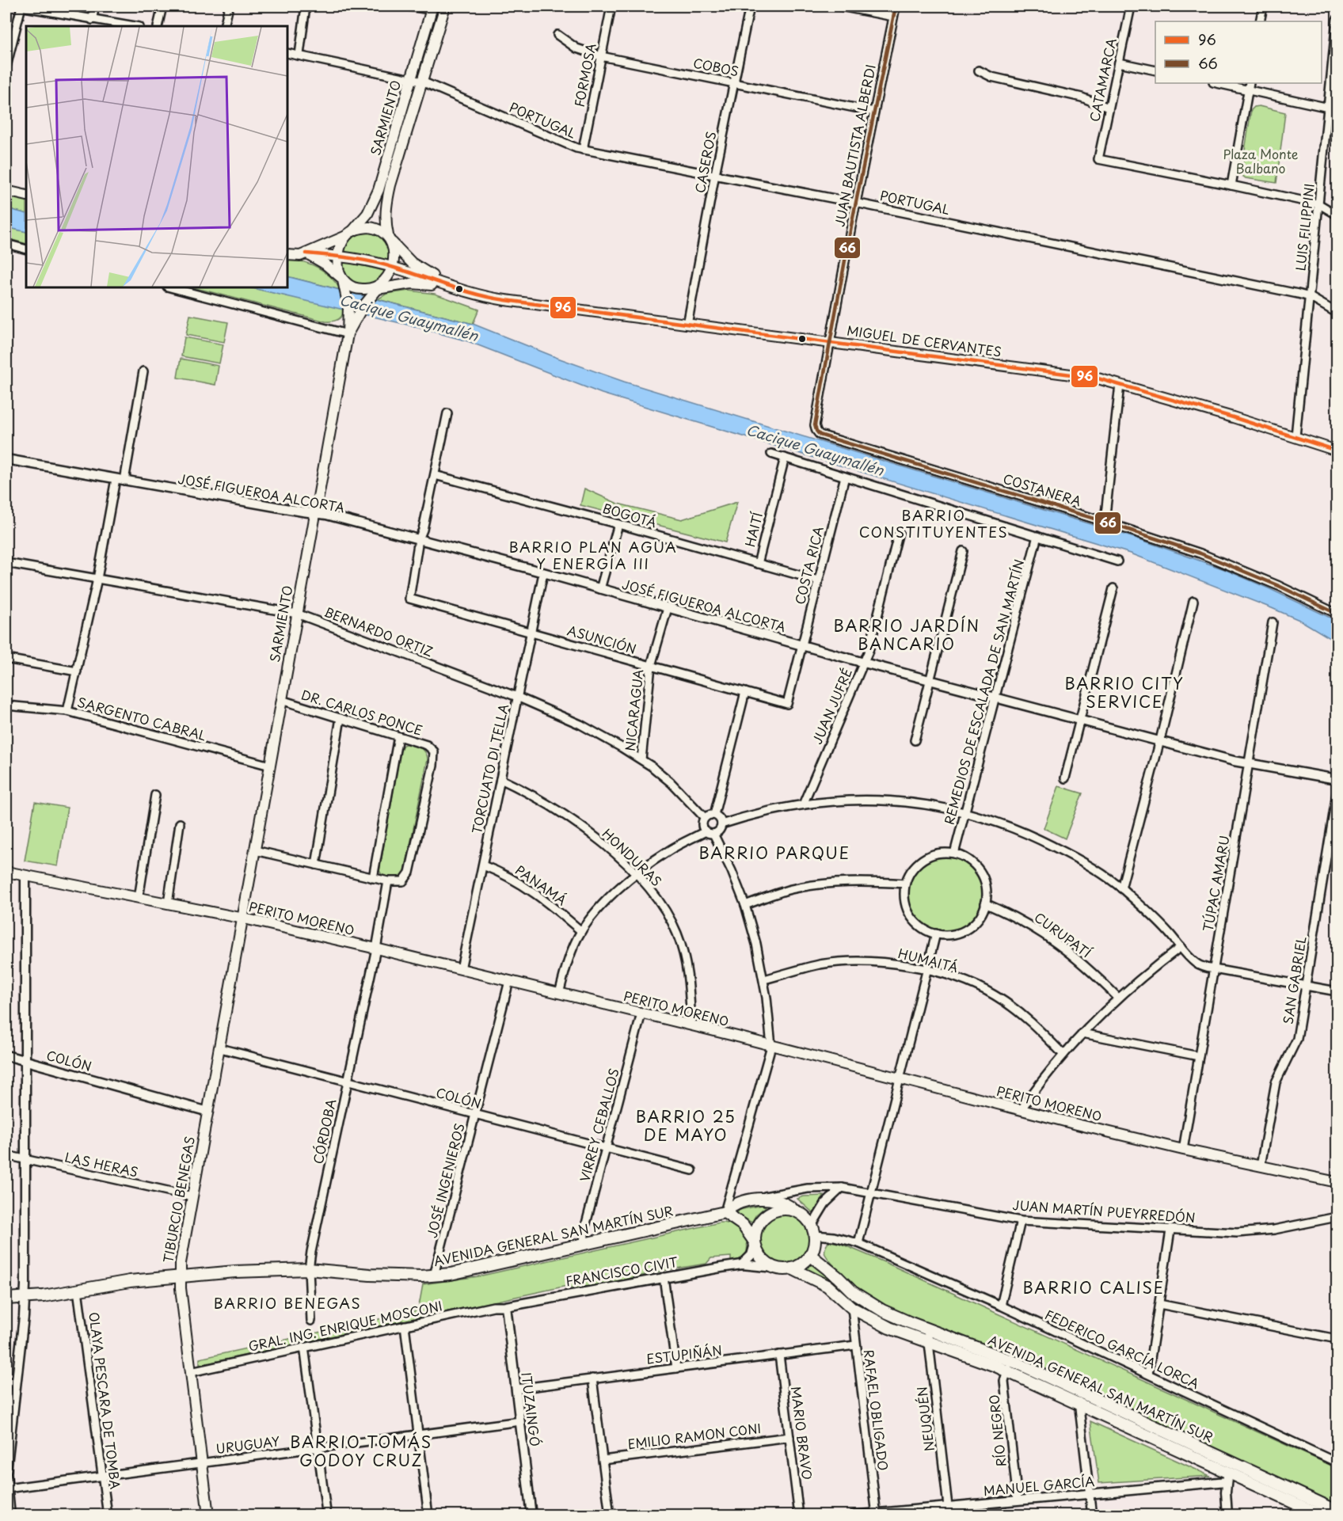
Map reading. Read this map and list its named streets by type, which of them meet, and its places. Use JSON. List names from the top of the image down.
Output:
{
  "streets": {
    "main road": [
      "SARMIENTO",
      "MIGUEL DE CERVANTES",
      "PERITO MORENO",
      "TIBURCIO BENEGAS",
      "JUAN MARTÍN PUEYRREDÓN",
      "AVENIDA GENERAL SAN MARTÍN SUR",
      "FRANCISCO CIVIT"
    ],
    "street": [
      "COBOS",
      "FORMOSA",
      "CATAMARCA",
      "PORTUGAL",
      "JUAN BAUTISTA ALBERDI",
      "CASEROS",
      "LUIS FILIPPINI",
      "COSTANERA",
      "JOSÉ FIGUEROA ALCORTA",
      "BOGOTÁ",
      "HAITÍ",
      "COSTA RICA",
      "BERNARDO ORTIZ",
      "ASUNCIÓN",
      "REMEDIOS DE ESCALADA DE SAN MARTÍN",
      "JUAN JUFRÉ",
      "NICARAGUA",
      "DR. CARLOS PONCE",
      "SARGENTO CABRAL",
      "TORCUATO DI TELLA",
      "HONDURAS",
      "TÚPAC AMARU",
      "PANAMÁ",
      "CURUPATÍ",
      "HUMAITÁ",
      "SAN GABRIEL",
      "COLÓN",
      "VIRREY CEBALLOS",
      "CÓRDOBA",
      "LAS HERAS",
      "JOSÉ INGENIEROS",
      "GRAL. ING. ENRIQUE MOSCONI",
      "FEDERICO GARCÍA LORCA",
      "ESTUPIÑÁN",
      "OLAYA PESCARA DE TOMBA",
      "ITUZAINGÓ",
      "RAFAEL OBLIGADO",
      "NEUQUÉN",
      "RÍO NEGRO",
      "MARIO BRAVO",
      "EMILIO RAMON CONI",
      "URUGUAY",
      "MANUEL GARCÍA"
    ]
  },
  "crossings": [
    ["COBOS", "FORMOSA"],
    ["COBOS", "JUAN BAUTISTA ALBERDI"],
    ["COBOS", "CASEROS"],
    ["FORMOSA", "PORTUGAL"],
    ["SARMIENTO", "PORTUGAL"],
    ["SARMIENTO", "MIGUEL DE CERVANTES"],
    ["SARMIENTO", "JOSÉ FIGUEROA ALCORTA"],
    ["SARMIENTO", "BERNARDO ORTIZ"],
    ["SARMIENTO", "DR. CARLOS PONCE"],
    ["SARMIENTO", "SARGENTO CABRAL"],
    ["SARMIENTO", "PERITO MORENO"],
    ["SARMIENTO", "TIBURCIO BENEGAS"],
    ["PORTUGAL", "JUAN BAUTISTA ALBERDI"],
    ["PORTUGAL", "CASEROS"],
    ["PORTUGAL", "LUIS FILIPPINI"],
    ["JUAN BAUTISTA ALBERDI", "MIGUEL DE CERVANTES"],
    ["JUAN BAUTISTA ALBERDI", "COSTANERA"],
    ["CASEROS", "MIGUEL DE CERVANTES"],
    ["LUIS FILIPPINI", "MIGUEL DE CERVANTES"],
    ["JOSÉ FIGUEROA ALCORTA", "COSTA RICA"],
    ["JOSÉ FIGUEROA ALCORTA", "ASUNCIÓN"],
    ["JOSÉ FIGUEROA ALCORTA", "REMEDIOS DE ESCALADA DE SAN MARTÍN"],
    ["JOSÉ FIGUEROA ALCORTA", "JUAN JUFRÉ"],
    ["JOSÉ FIGUEROA ALCORTA", "NICARAGUA"],
    ["JOSÉ FIGUEROA ALCORTA", "TORCUATO DI TELLA"],
    ["JOSÉ FIGUEROA ALCORTA", "TÚPAC AMARU"],
    ["BOGOTÁ", "HAITÍ"],
    ["BOGOTÁ", "COSTA RICA"],
    ["COSTA RICA", "ASUNCIÓN"],
    ["BERNARDO ORTIZ", "NICARAGUA"],
    ["BERNARDO ORTIZ", "TORCUATO DI TELLA"],
    ["ASUNCIÓN", "NICARAGUA"],
    ["ASUNCIÓN", "TORCUATO DI TELLA"],
    ["REMEDIOS DE ESCALADA DE SAN MARTÍN", "CURUPATÍ"],
    ["DR. CARLOS PONCE", "CÓRDOBA"],
    ["TORCUATO DI TELLA", "HONDURAS"],
    ["TORCUATO DI TELLA", "PANAMÁ"],
    ["TORCUATO DI TELLA", "PERITO MORENO"],
    ["HONDURAS", "PERITO MORENO"],
    ["TÚPAC AMARU", "PERITO MORENO"],
    ["PERITO MORENO", "SAN GABRIEL"],
    ["PERITO MORENO", "VIRREY CEBALLOS"],
    ["PERITO MORENO", "CÓRDOBA"],
    ["PERITO MORENO", "JOSÉ INGENIEROS"],
    ["PERITO MORENO", "TIBURCIO BENEGAS"],
    ["COLÓN", "VIRREY CEBALLOS"],
    ["COLÓN", "CÓRDOBA"],
    ["COLÓN", "JOSÉ INGENIEROS"],
    ["COLÓN", "TIBURCIO BENEGAS"],
    ["VIRREY CEBALLOS", "AVENIDA GENERAL SAN MARTÍN SUR"],
    ["CÓRDOBA", "AVENIDA GENERAL SAN MARTÍN SUR"],
    ["LAS HERAS", "TIBURCIO BENEGAS"],
    ["JOSÉ INGENIEROS", "AVENIDA GENERAL SAN MARTÍN SUR"],
    ["TIBURCIO BENEGAS", "AVENIDA GENERAL SAN MARTÍN SUR"],
    ["TIBURCIO BENEGAS", "GRAL. ING. ENRIQUE MOSCONI"],
    ["TIBURCIO BENEGAS", "URUGUAY"],
    ["JUAN MARTÍN PUEYRREDÓN", "AVENIDA GENERAL SAN MARTÍN SUR"],
    ["AVENIDA GENERAL SAN MARTÍN SUR", "FRANCISCO CIVIT"],
    ["AVENIDA GENERAL SAN MARTÍN SUR", "FEDERICO GARCÍA LORCA"],
    ["AVENIDA GENERAL SAN MARTÍN SUR", "OLAYA PESCARA DE TOMBA"],
    ["AVENIDA GENERAL SAN MARTÍN SUR", "RAFAEL OBLIGADO"],
    ["AVENIDA GENERAL SAN MARTÍN SUR", "NEUQUÉN"],
    ["AVENIDA GENERAL SAN MARTÍN SUR", "RÍO NEGRO"],
    ["AVENIDA GENERAL SAN MARTÍN SUR", "MANUEL GARCÍA"],
    ["FRANCISCO CIVIT", "GRAL. ING. ENRIQUE MOSCONI"],
    ["FRANCISCO CIVIT", "FEDERICO GARCÍA LORCA"],
    ["FRANCISCO CIVIT", "ITUZAINGÓ"],
    ["GRAL. ING. ENRIQUE MOSCONI", "ITUZAINGÓ"],
    ["ESTUPIÑÁN", "ITUZAINGÓ"],
    ["ESTUPIÑÁN", "RAFAEL OBLIGADO"],
    ["ESTUPIÑÁN", "MARIO BRAVO"],
    ["OLAYA PESCARA DE TOMBA", "URUGUAY"],
    ["ITUZAINGÓ", "URUGUAY"],
    ["RAFAEL OBLIGADO", "MANUEL GARCÍA"],
    ["NEUQUÉN", "MANUEL GARCÍA"],
    ["RÍO NEGRO", "MANUEL GARCÍA"],
    ["MARIO BRAVO", "EMILIO RAMON CONI"]
  ],
  "districts": [
    "BARRIO CONSTITUYENTES",
    "BARRIO PLAN AGUA Y ENERGÍA III",
    "BARRIO JARDÍN BANCARIO",
    "BARRIO CITY SERVICE",
    "BARRIO PARQUE",
    "BARRIO 25 DE MAYO",
    "BARRIO CALISE",
    "BARRIO BENEGAS",
    "BARRIO TOMÁS GODOY CRUZ"
  ],
  "water": ["Cacique Guaymallén"],
  "parks": ["Plaza Monte Balbano"],
  "lines": ["transit line 66", "transit line 96"],
  "legend": ["96", "66"]
}
